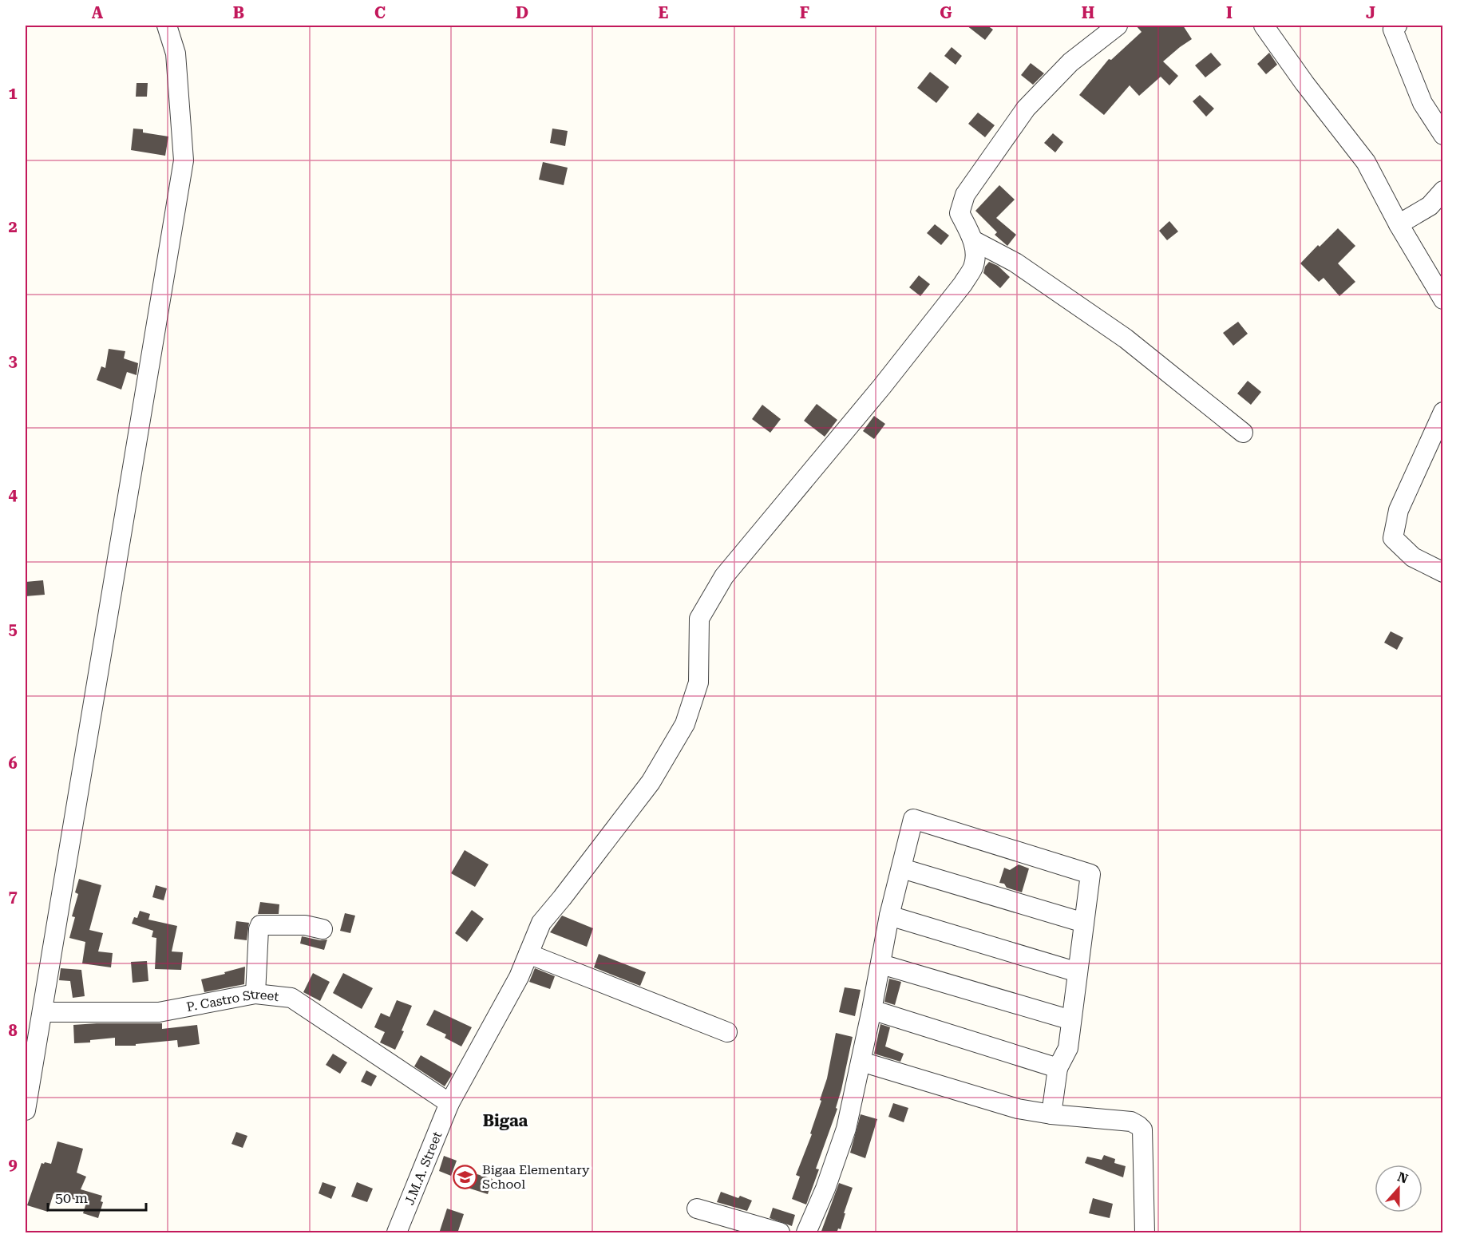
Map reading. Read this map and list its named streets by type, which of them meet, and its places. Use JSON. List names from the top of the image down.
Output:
{
  "streets": {
    "street": ["P. Castro Street", "J.M.A. Street"]
  },
  "crossings": [
    ["P. Castro Street", "J.M.A. Street"]
  ],
  "districts": ["Bigaa"],
  "places": {
    "school or university": ["Bigaa Elementary School"]
  },
  "scale_bar": "50 m",
  "north": "top",
  "grid": {
    "columns": [
      "A",
      "B",
      "C",
      "D",
      "E",
      "F",
      "G",
      "H",
      "I",
      "J"
    ],
    "rows": [
      "1",
      "2",
      "3",
      "4",
      "5",
      "6",
      "7",
      "8",
      "9"
    ]
  }
}
